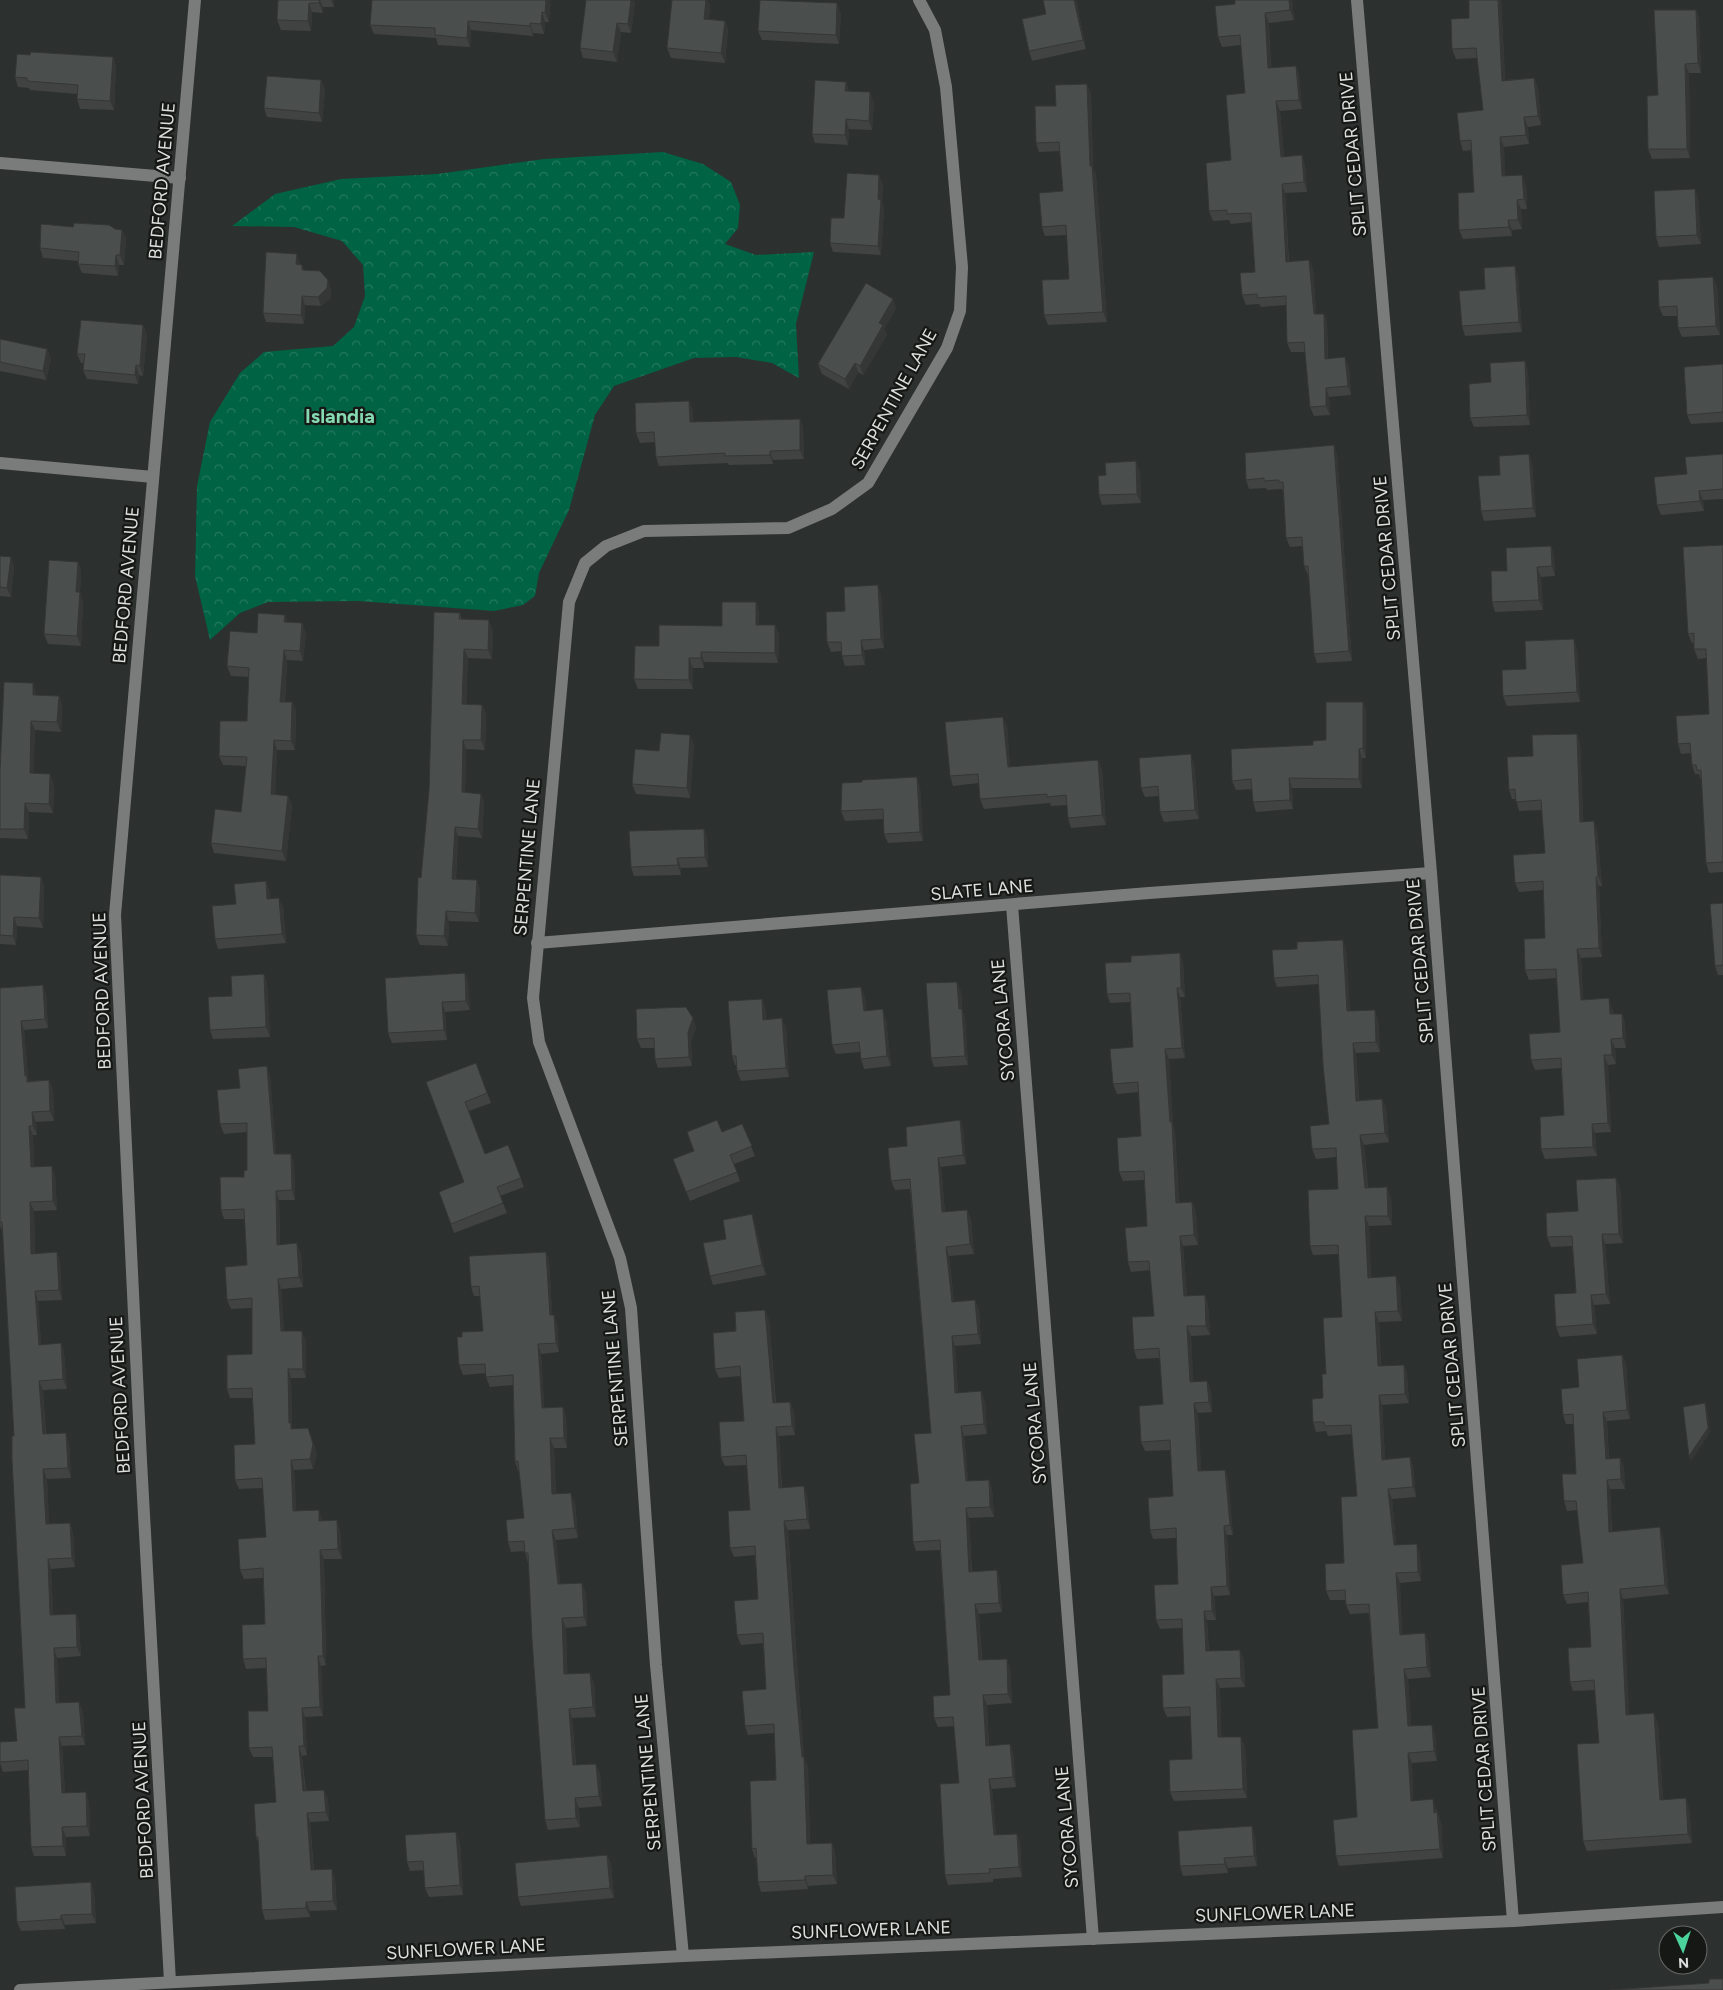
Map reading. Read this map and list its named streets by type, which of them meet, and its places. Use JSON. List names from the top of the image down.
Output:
{
  "streets": {
    "street": [
      "SPLIT CEDAR DRIVE",
      "BEDFORD AVENUE",
      "SERPENTINE LANE",
      "SLATE LANE",
      "SYCORA LANE",
      "SUNFLOWER LANE"
    ]
  },
  "crossings": [
    ["SPLIT CEDAR DRIVE", "SLATE LANE"],
    ["SPLIT CEDAR DRIVE", "SUNFLOWER LANE"],
    ["BEDFORD AVENUE", "SUNFLOWER LANE"],
    ["SERPENTINE LANE", "SLATE LANE"],
    ["SERPENTINE LANE", "SUNFLOWER LANE"],
    ["SLATE LANE", "SYCORA LANE"],
    ["SYCORA LANE", "SUNFLOWER LANE"]
  ],
  "districts": ["Islandia"],
  "north": "bottom"
}
